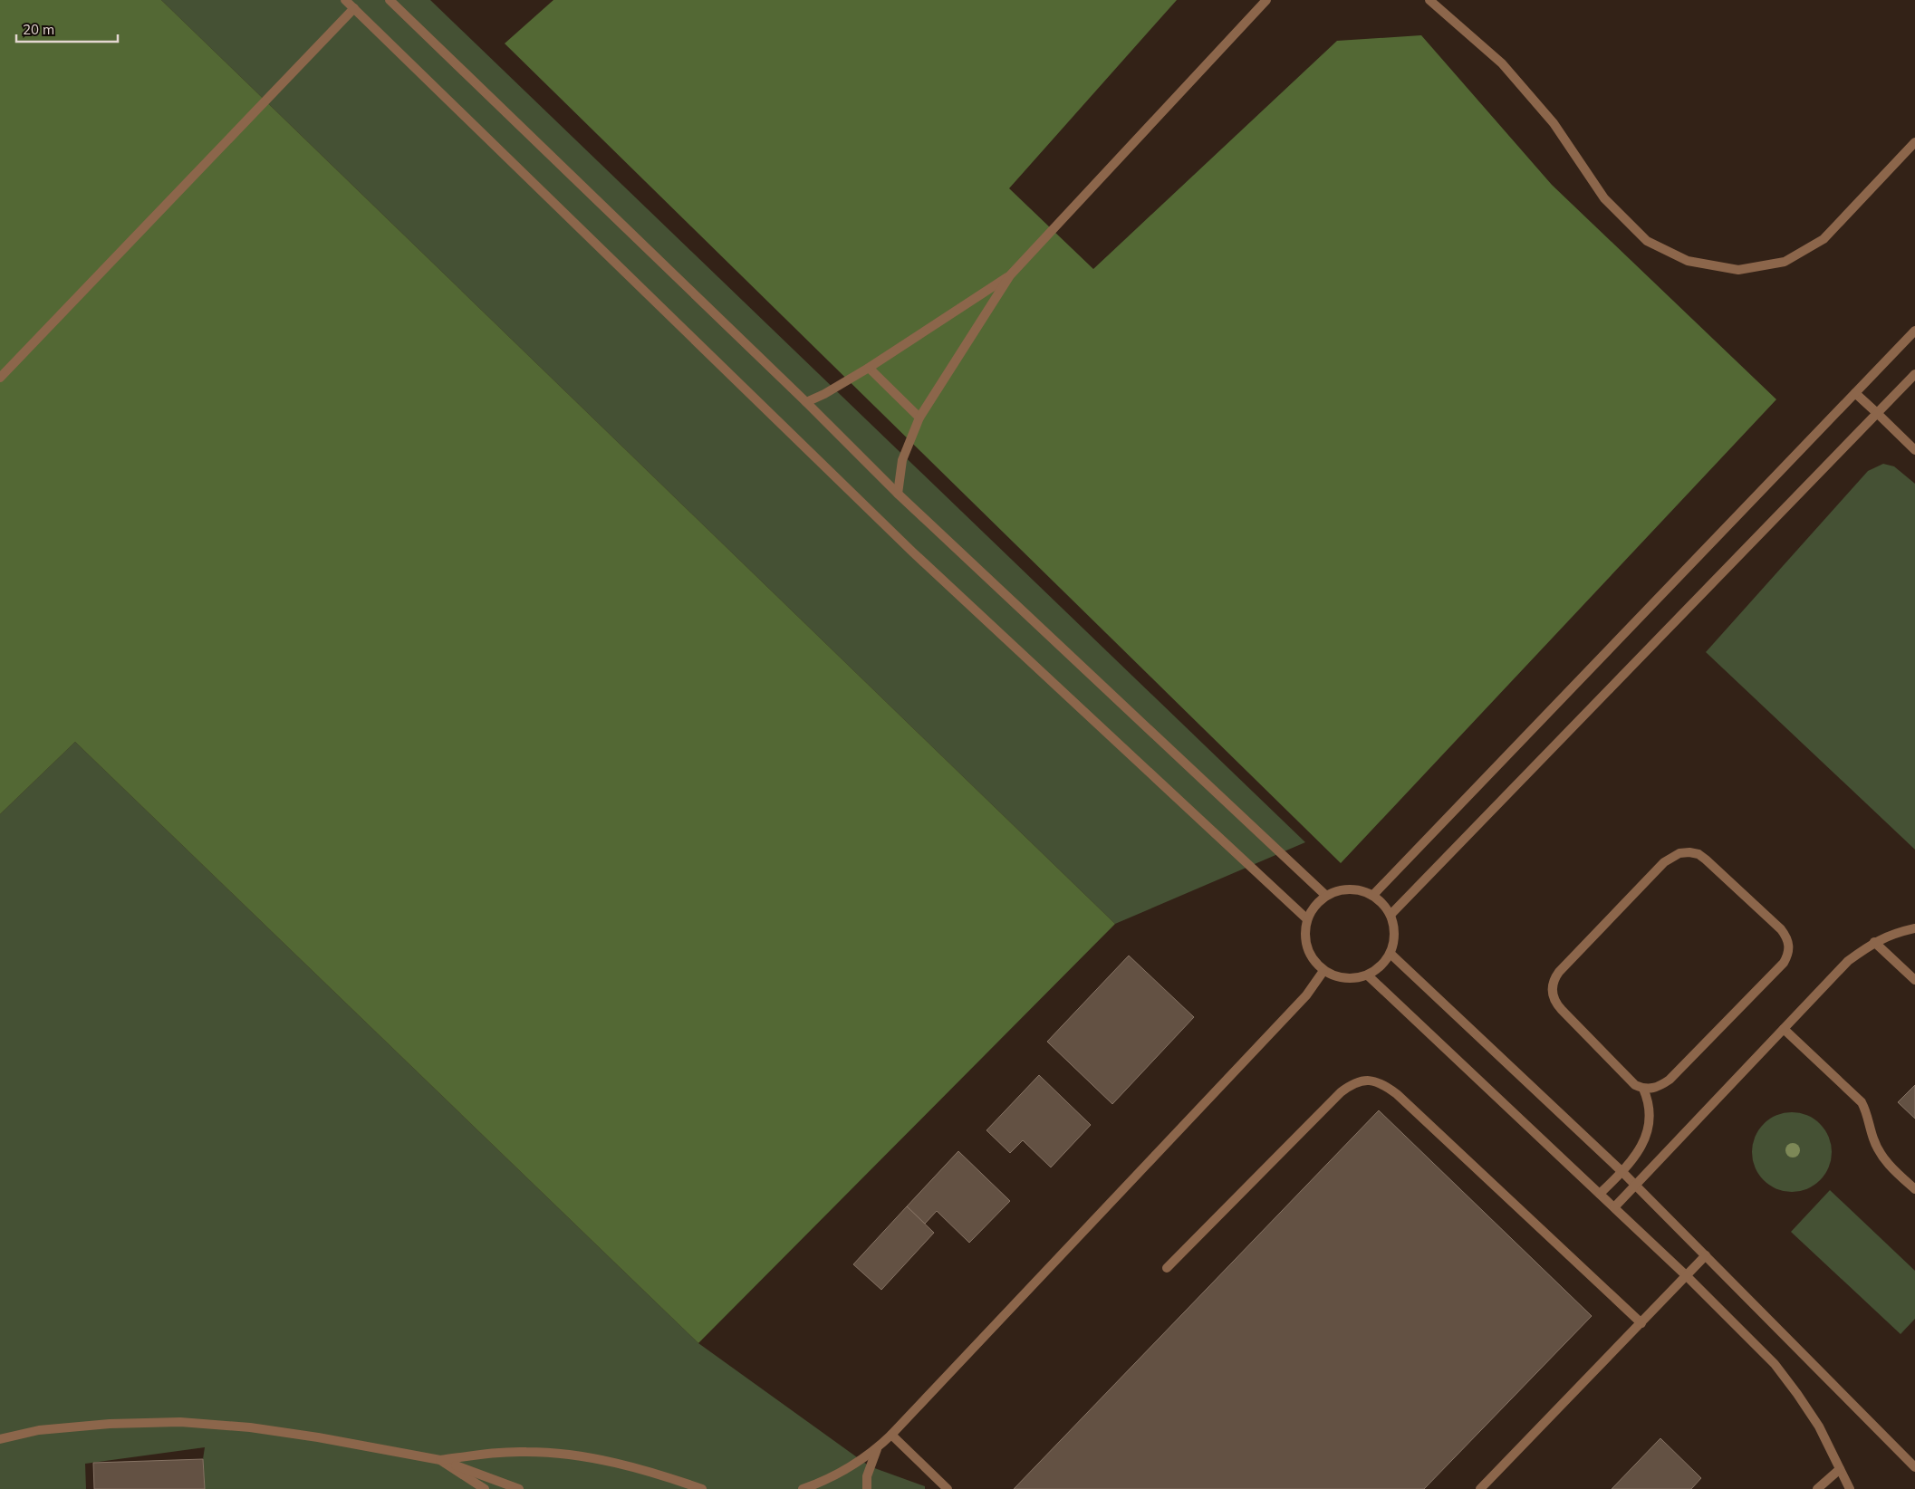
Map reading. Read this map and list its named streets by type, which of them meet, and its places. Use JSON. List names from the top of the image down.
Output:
{
  "scale_bar": "20 m"
}
